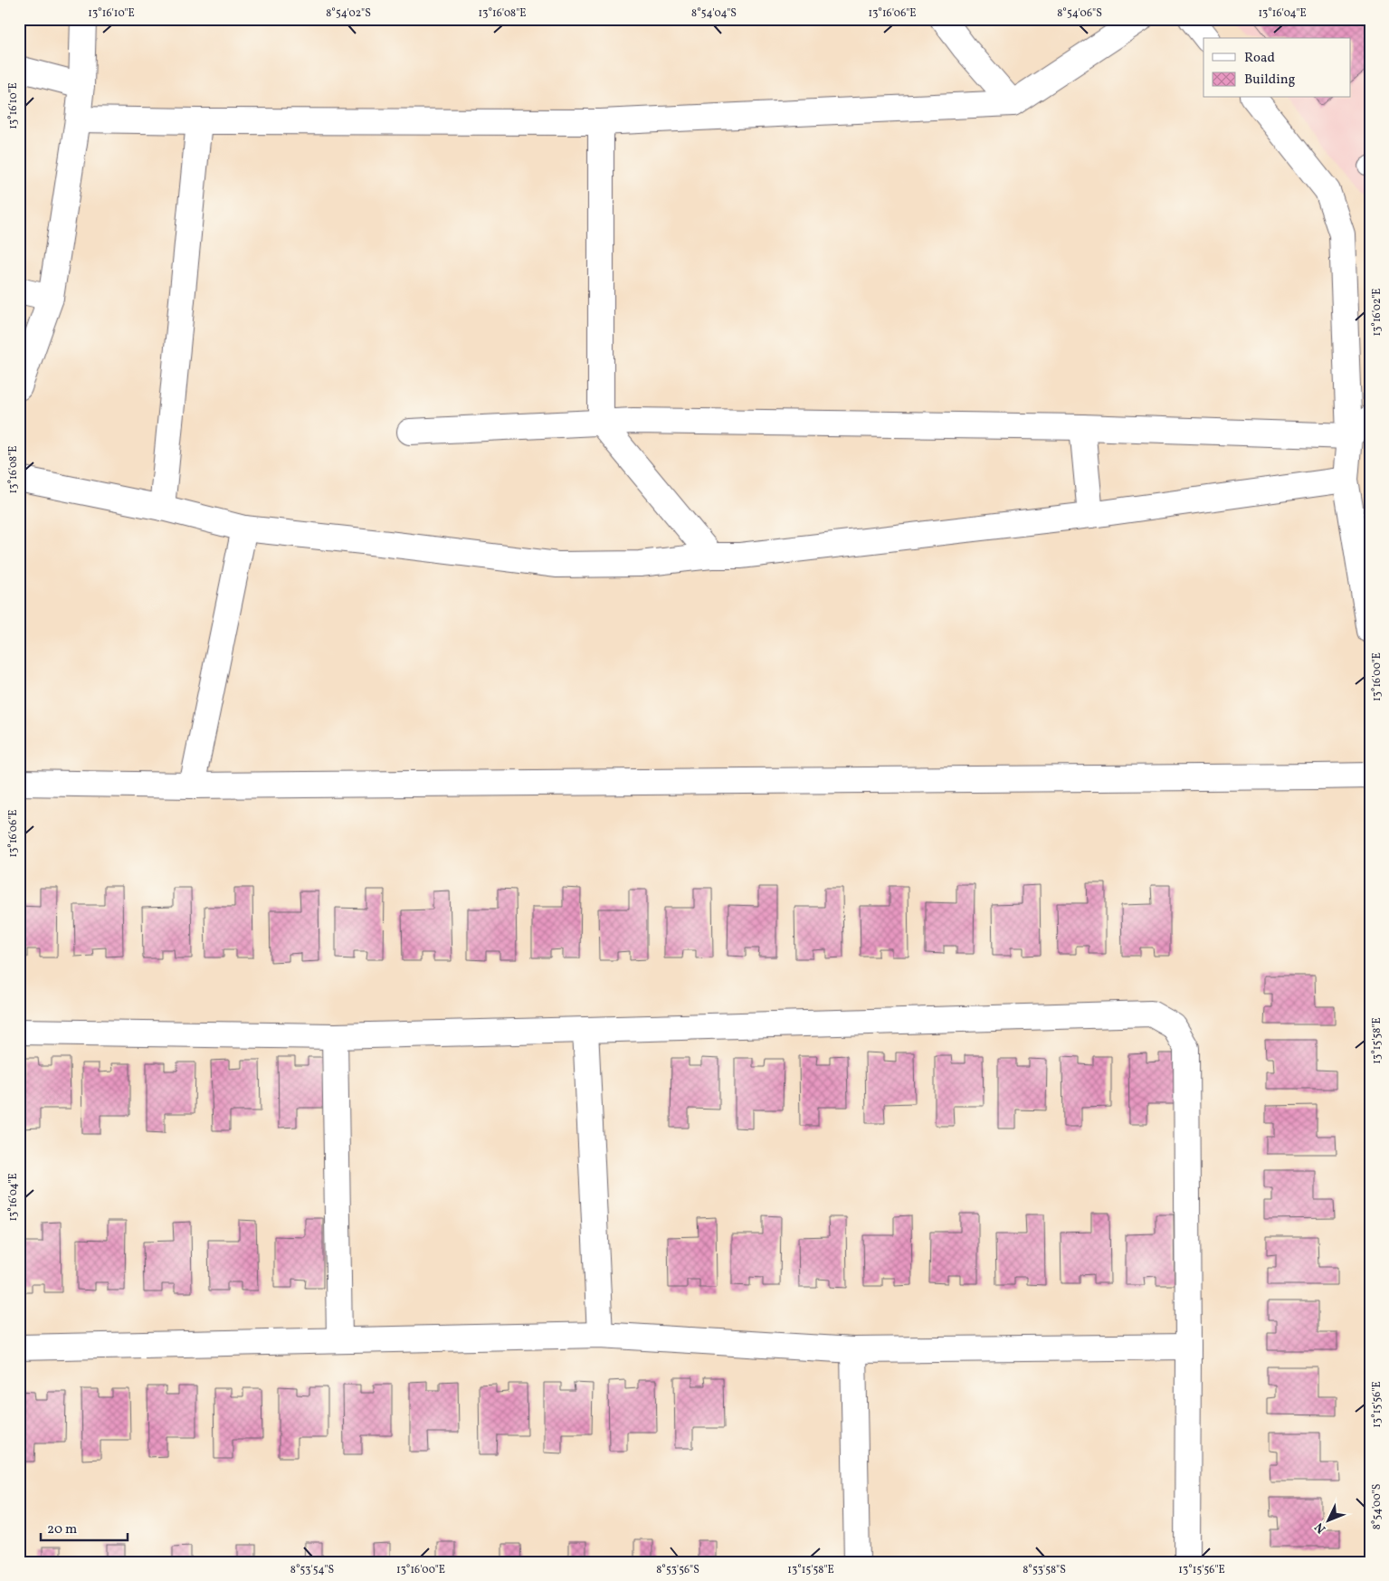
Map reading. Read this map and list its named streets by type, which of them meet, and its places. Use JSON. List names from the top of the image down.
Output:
{
  "legend": ["Road", "Building"],
  "scale_bar": "20 m",
  "north": "bottom left",
  "coordinates": [
    "13°16'10\"E",
    "8°54'02\"S",
    "13°16'08\"E",
    "8°54'04\"S",
    "13°16'06\"E",
    "8°54'06\"S",
    "13°16'04\"E",
    "13°16'02\"E",
    "13°16'00\"E",
    "13°15'58\"E",
    "13°15'56\"E",
    "8°54'00\"S",
    "8°53'54\"S",
    "8°53'56\"S",
    "8°53'58\"S"
  ]
}
